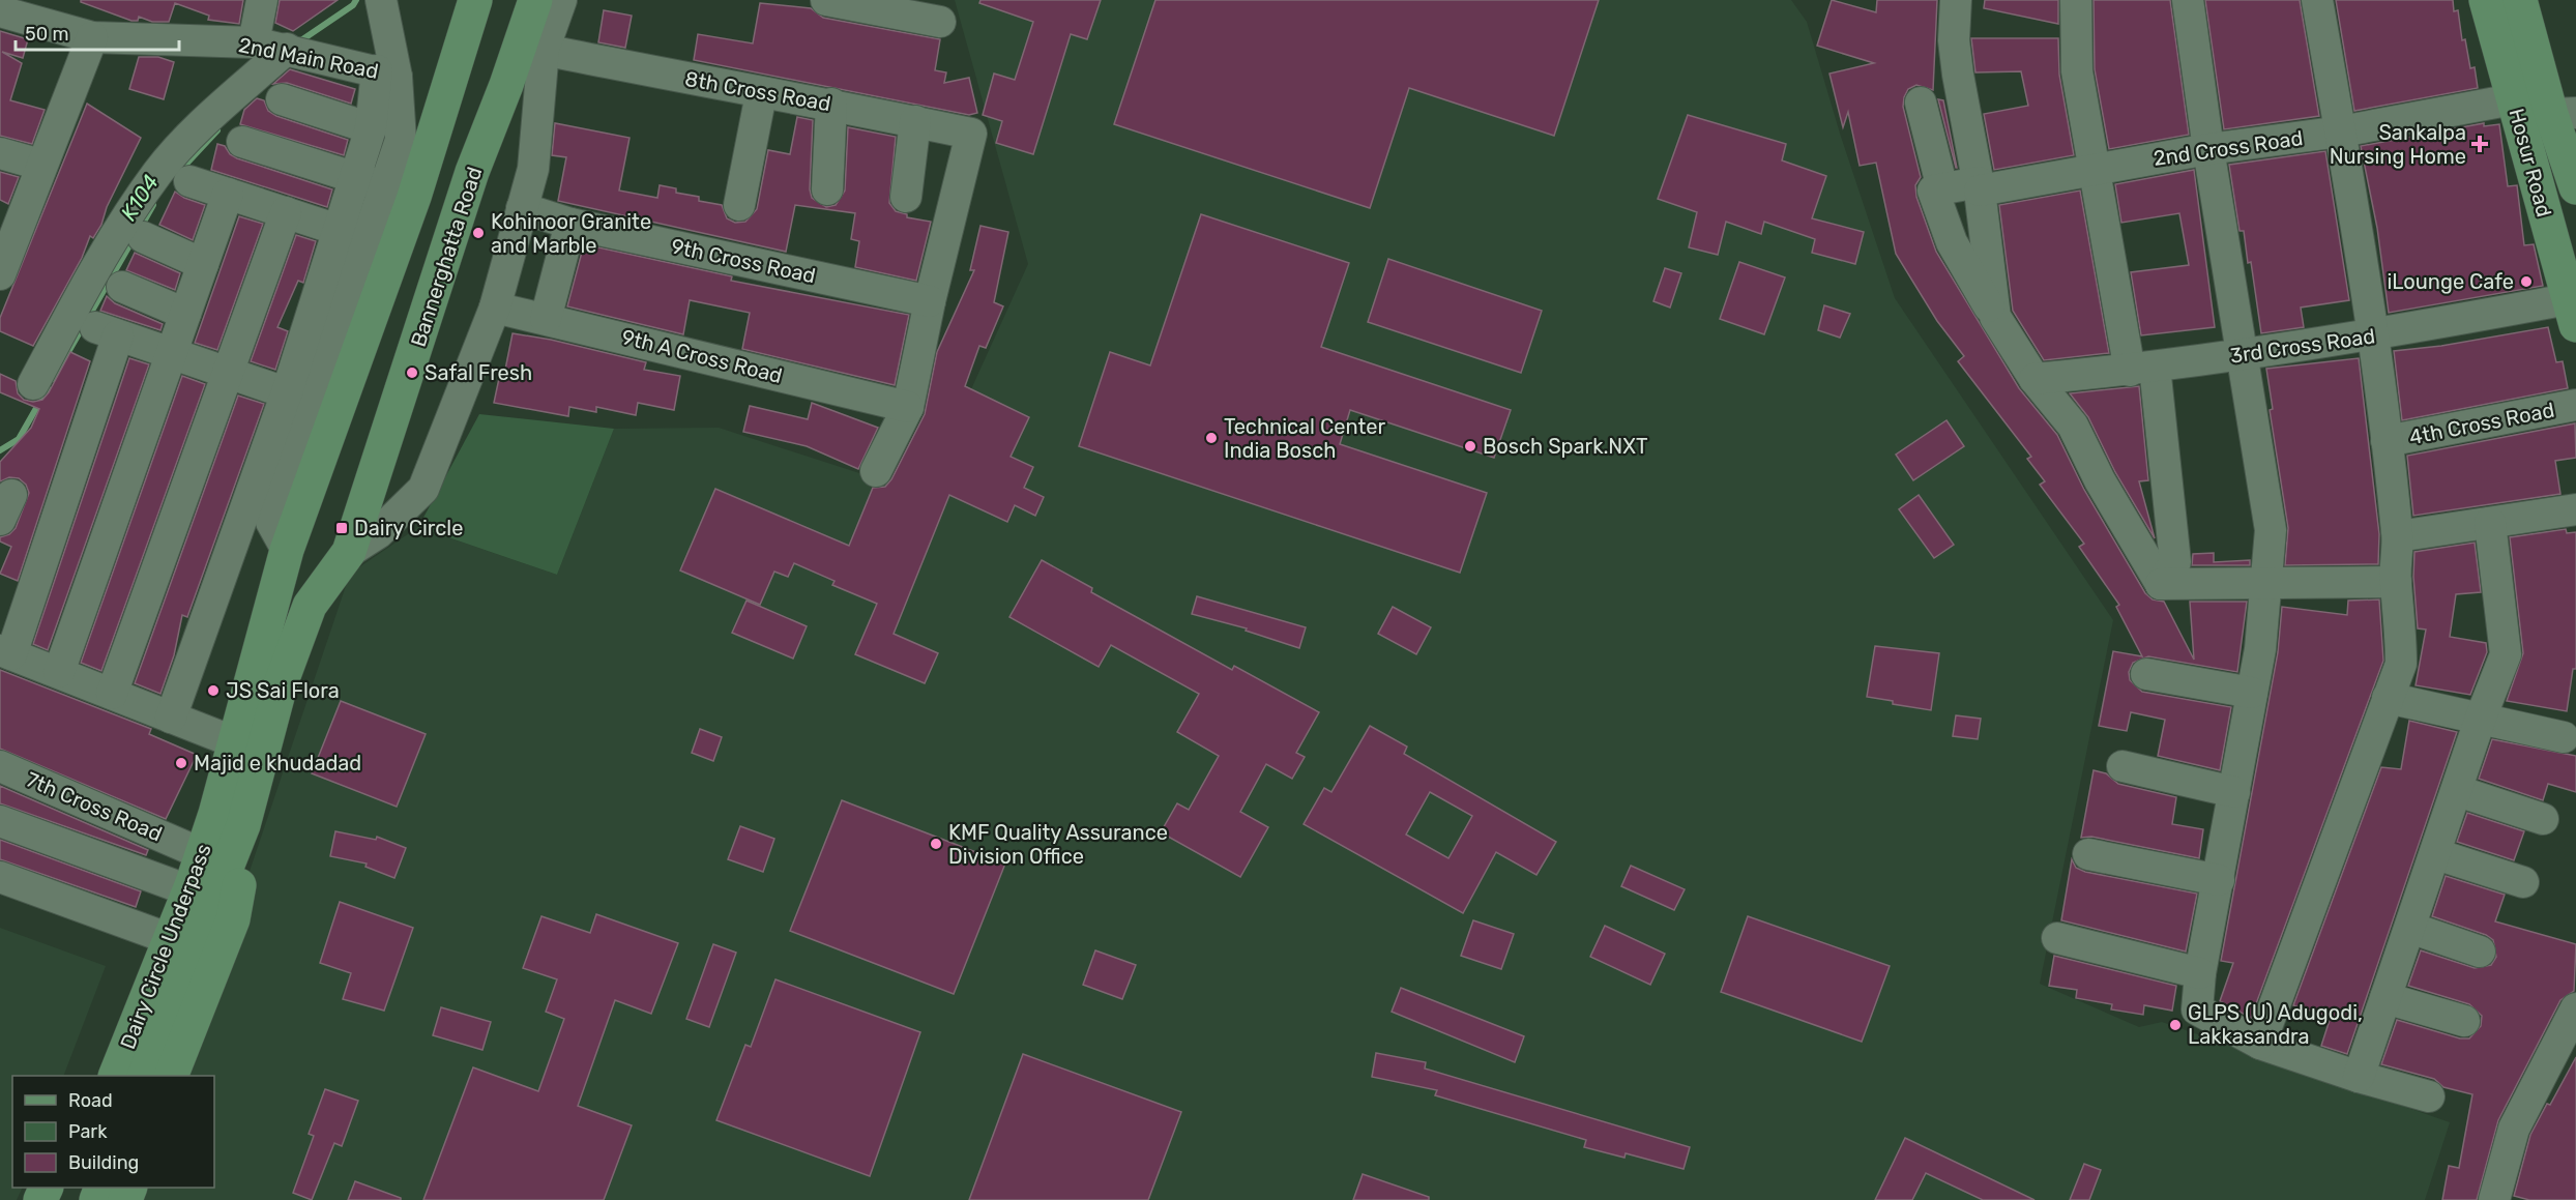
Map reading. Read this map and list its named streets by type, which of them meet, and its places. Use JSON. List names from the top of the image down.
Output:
{
  "streets": {
    "main road": ["Hosur Road", "Bannerghatta Road", "Dairy Circle Underpass"],
    "street": [
      "2nd Main Road",
      "8th Cross Road",
      "2nd Cross Road",
      "9th Cross Road",
      "3rd Cross Road",
      "9th A Cross Road",
      "4th Cross Road",
      "7th Cross Road"
    ]
  },
  "crossings": [
    ["8th Cross Road", "9th Cross Road"],
    ["2nd Cross Road", "Hosur Road"],
    ["Hosur Road", "3rd Cross Road"],
    ["Bannerghatta Road", "Dairy Circle Underpass"]
  ],
  "water": ["K104"],
  "places": {
    "health": ["Sankalpa Nursing Home"],
    "other": [
      "Kohinoor Granite and Marble",
      "iLounge Cafe",
      "Safal Fresh",
      "Technical Center India Bosch",
      "Bosch Spark.NXT",
      "JS Sai Flora",
      "Majid e khudadad",
      "KMF Quality Assurance Division Office",
      "GLPS (U) Adugodi, Lakkasandra"
    ],
    "transit": ["Dairy Circle"]
  },
  "legend": ["Road", "Park", "Building"],
  "scale_bar": "50 m"
}
